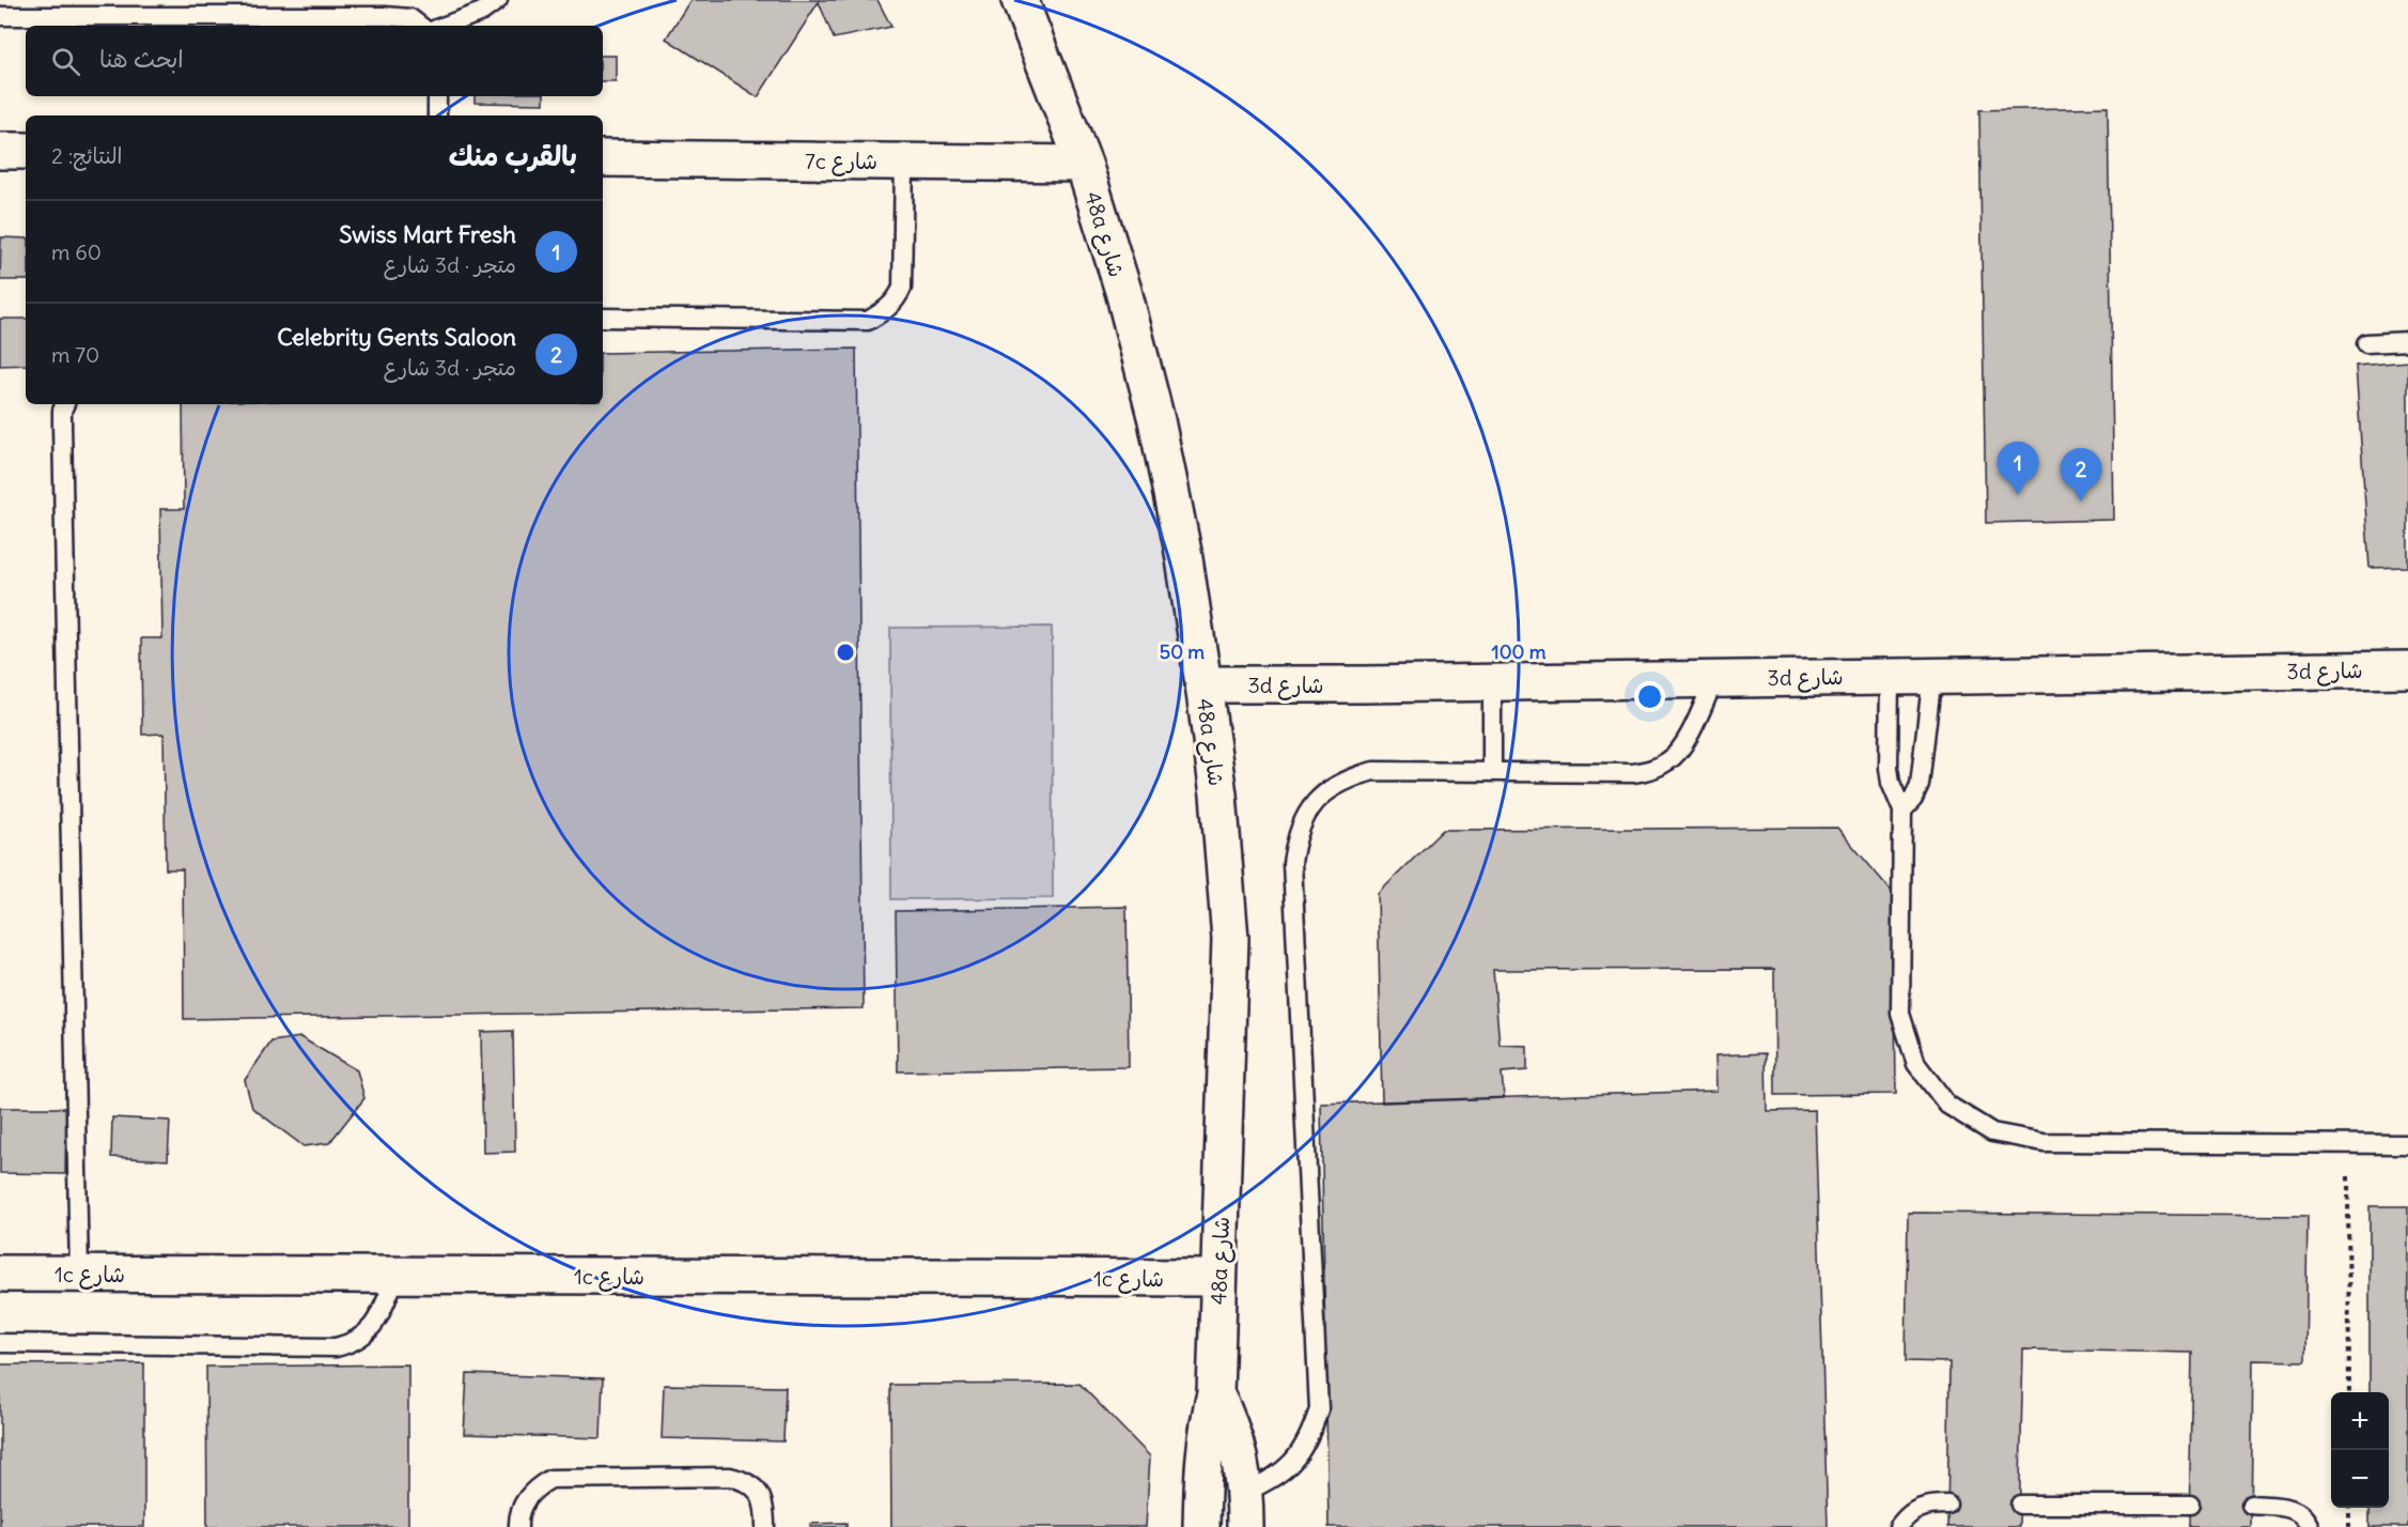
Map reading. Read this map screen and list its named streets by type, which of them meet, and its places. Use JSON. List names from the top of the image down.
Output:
{
  "streets": {
    "street": [
      "7c شارع",
      "48a شارع",
      "3d شارع",
      "1c شارع"
    ]
  },
  "crossings": [
    ["7c شارع", "48a شارع"],
    ["48a شارع", "3d شارع"],
    ["48a شارع", "1c شارع"]
  ],
  "page": {
    "search": "ابحث هنا",
    "heading": ["بالقرب منك", "النتائج: 2"],
    "list": [
      {
        "mark": "1",
        "name": "Swiss Mart Fresh",
        "note": "متجر · 3d شارع",
        "value": "60 m"
      },
      {
        "mark": "2",
        "name": "Celebrity Gents Saloon",
        "note": "متجر · 3d شارع",
        "value": "70 m"
      }
    ],
    "pins": ["1", "2"],
    "map_buttons": ["+", "−"]
  },
  "rings": ["50 m", "100 m"]
}
